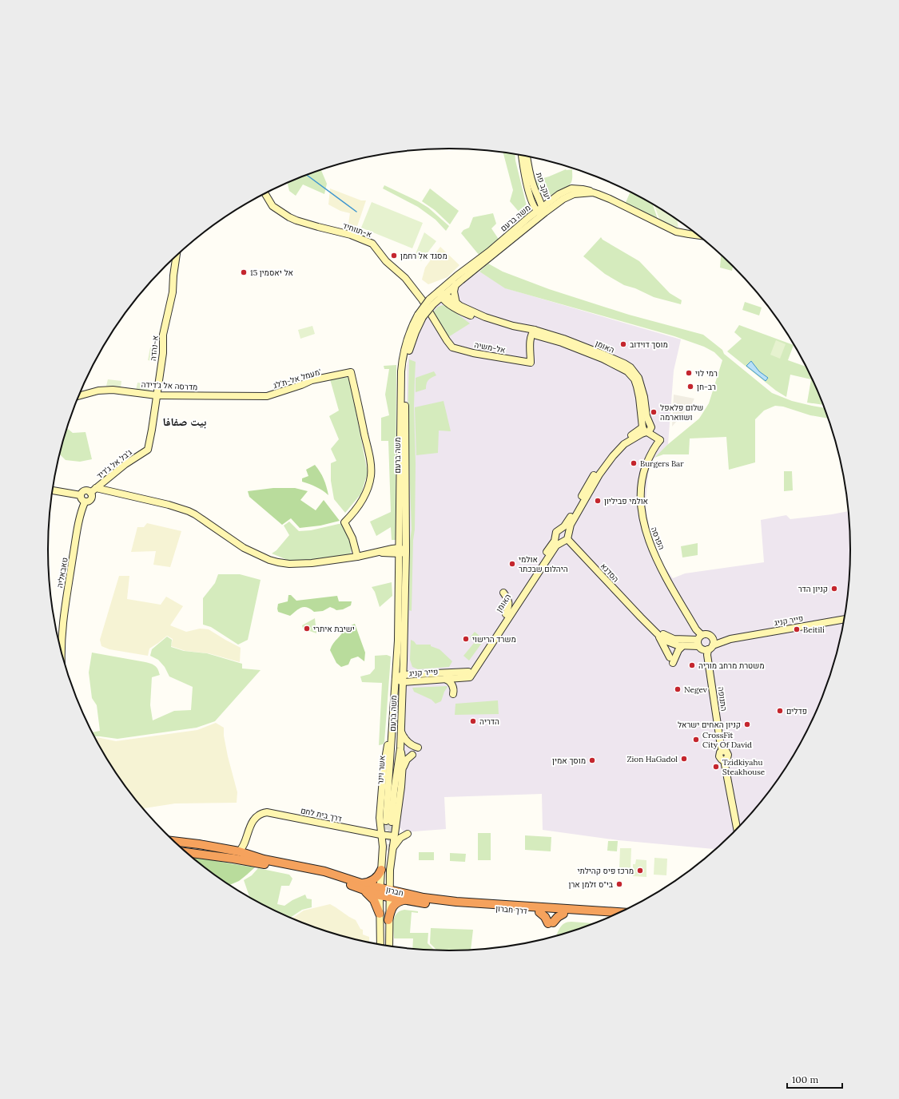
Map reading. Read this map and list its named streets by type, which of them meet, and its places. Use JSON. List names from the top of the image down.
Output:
{
  "streets": {
    "highway": ["חברון", "דרך חברון"],
    "street": [
      "יעקב פת",
      "משה ברעם",
      "א-תווחיד",
      "האומן",
      "אל-משיה",
      "א-נהדה",
      "מעמל אל-ת'לג'",
      "מדרסה אל ג'דידה",
      "ג'בל אל ג'דיד",
      "הפרסה",
      "טאבאליה",
      "הסדנא",
      "פייר קניג",
      "התנופה",
      "אשר וינר",
      "דרך בית לחם"
    ]
  },
  "crossings": [
    ["יעקב פת", "משה ברעם"],
    ["משה ברעם", "האומן"],
    ["משה ברעם", "פייר קניג"],
    ["משה ברעם", "אשר וינר"],
    ["א-תווחיד", "אל-משיה"],
    ["האומן", "אל-משיה"],
    ["האומן", "הפרסה"],
    ["האומן", "הסדנא"],
    ["האומן", "פייר קניג"],
    ["א-נהדה", "מדרסה אל ג'דידה"],
    ["א-נהדה", "ג'בל אל ג'דיד"],
    ["מעמל אל-ת'לג'", "מדרסה אל ג'דידה"],
    ["ג'בל אל ג'דיד", "טאבאליה"],
    ["הפרסה", "פייר קניג"],
    ["פייר קניג", "התנופה"],
    ["דרך בית לחם", "חברון"],
    ["חברון", "דרך חברון"]
  ],
  "districts": ["بيت صفافا"],
  "places": [
    "מסגד אל רחמן",
    "אל יאסמין 15",
    "מוסך דוידוב",
    "רמי לוי",
    "רב-חן",
    "שלום פלאפל ושווארמה",
    "Burgers Bar",
    "אולמי פביליון",
    "אולמי היהלום שבכתר",
    "קניון הדר",
    "ישיבת איתרי",
    "Beitili",
    "משרד הרישוי",
    "משטרת מרחב מוריה",
    "Negev",
    "פדלים",
    "הדריה",
    "קניון האחים ישראל",
    "CrossFit City Of David",
    "Zion HaGadol",
    "מוסך אמין",
    "Tzidkiyahu Steakhouse",
    "מרכז פיס קהילתי",
    "בי\"ס זלמן ארן"
  ],
  "scale_bar": "100 m"
}
